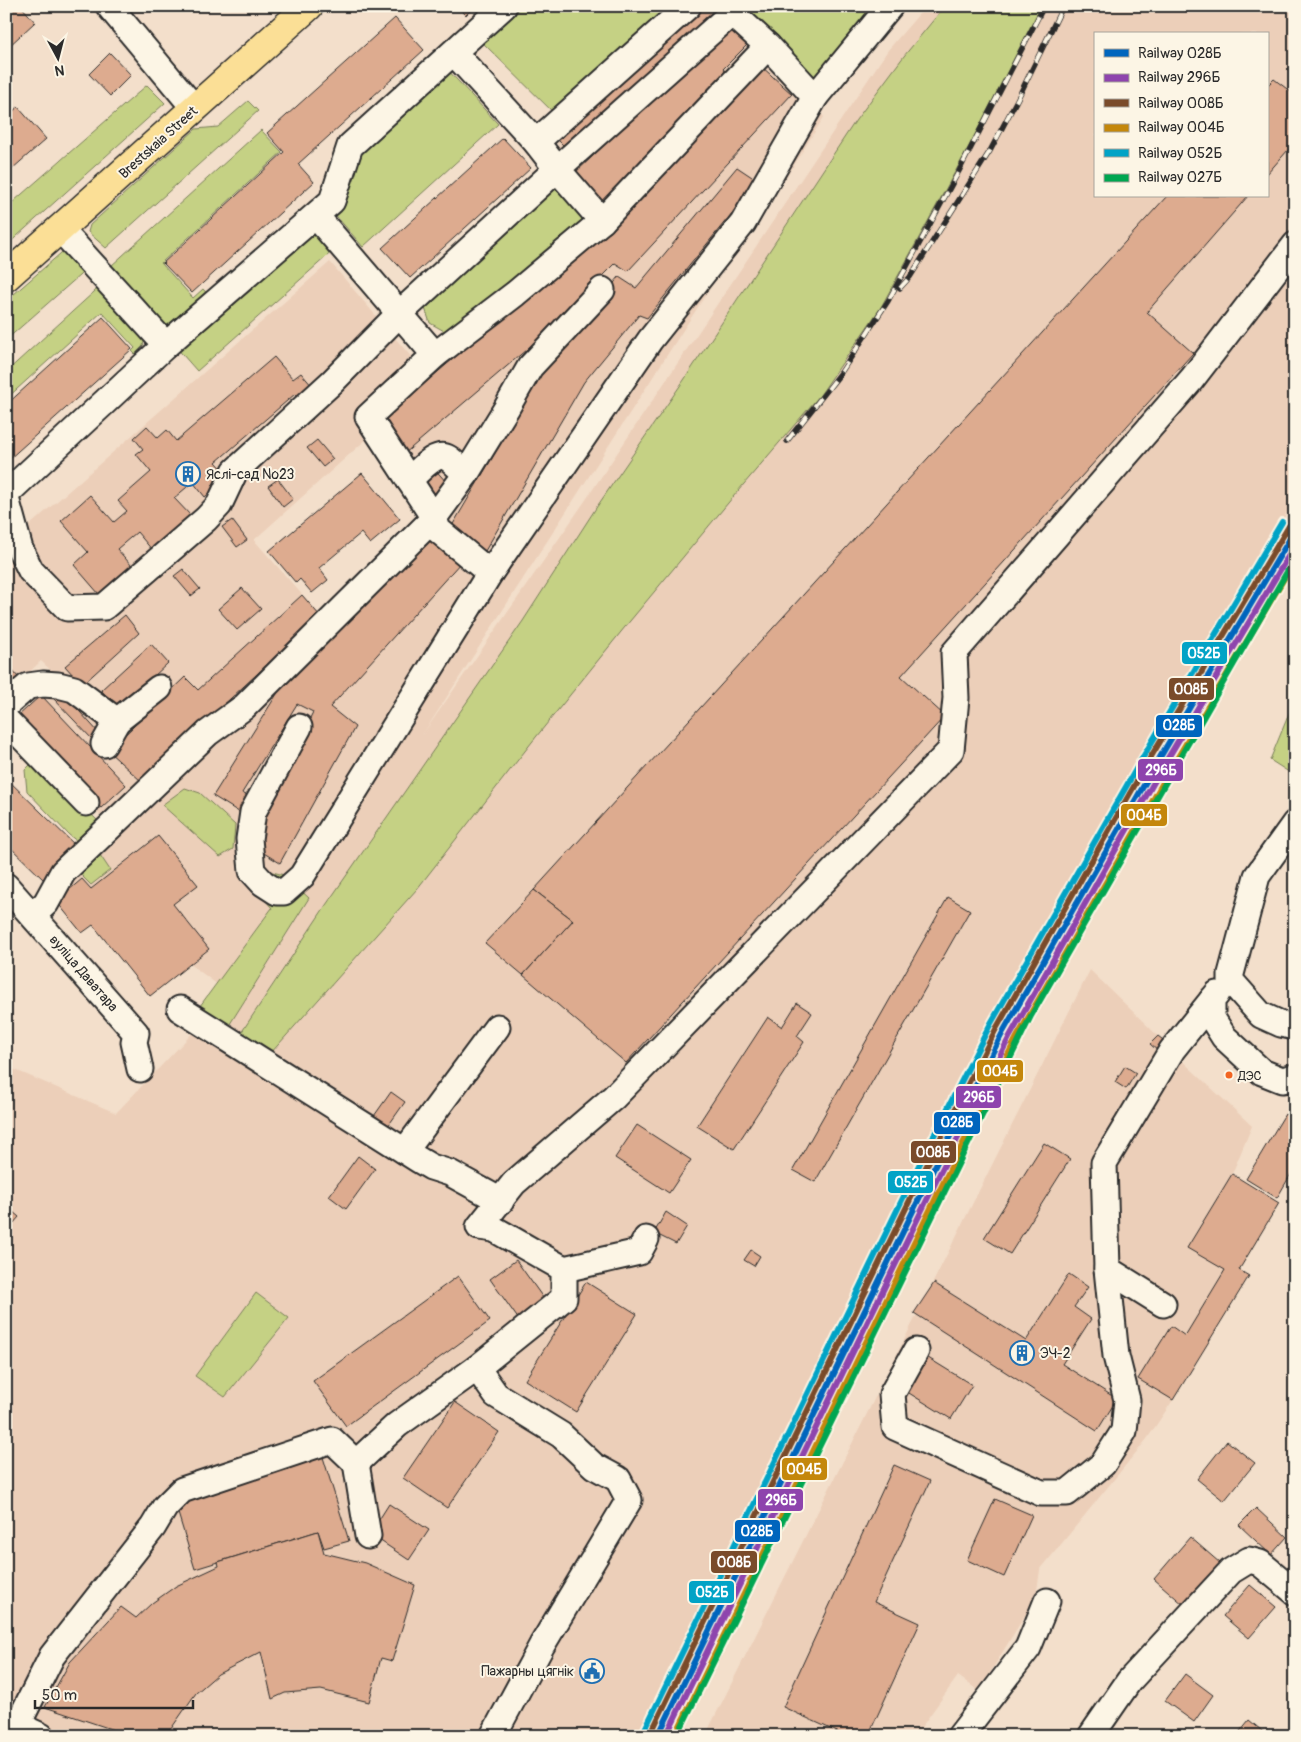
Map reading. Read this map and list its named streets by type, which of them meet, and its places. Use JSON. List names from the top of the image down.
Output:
{
  "streets": {
    "main road": ["Brestskaia Street"],
    "street": ["вуліца Даватара"]
  },
  "places": {
    "building": ["Яслі-сад №23", "ЭЧ-2"],
    "other": ["ДЭС"],
    "public building": ["Пажарны цягнік"]
  },
  "lines": [
    "rail line 052Б",
    "rail line 008Б",
    "rail line 028Б",
    "rail line 296Б",
    "rail line 027Б",
    "rail line 004Б"
  ],
  "legend": [
    "Railway 028Б",
    "Railway 296Б",
    "Railway 008Б",
    "Railway 004Б",
    "Railway 052Б",
    "Railway 027Б"
  ],
  "scale_bar": "50 m",
  "north": "bottom"
}
